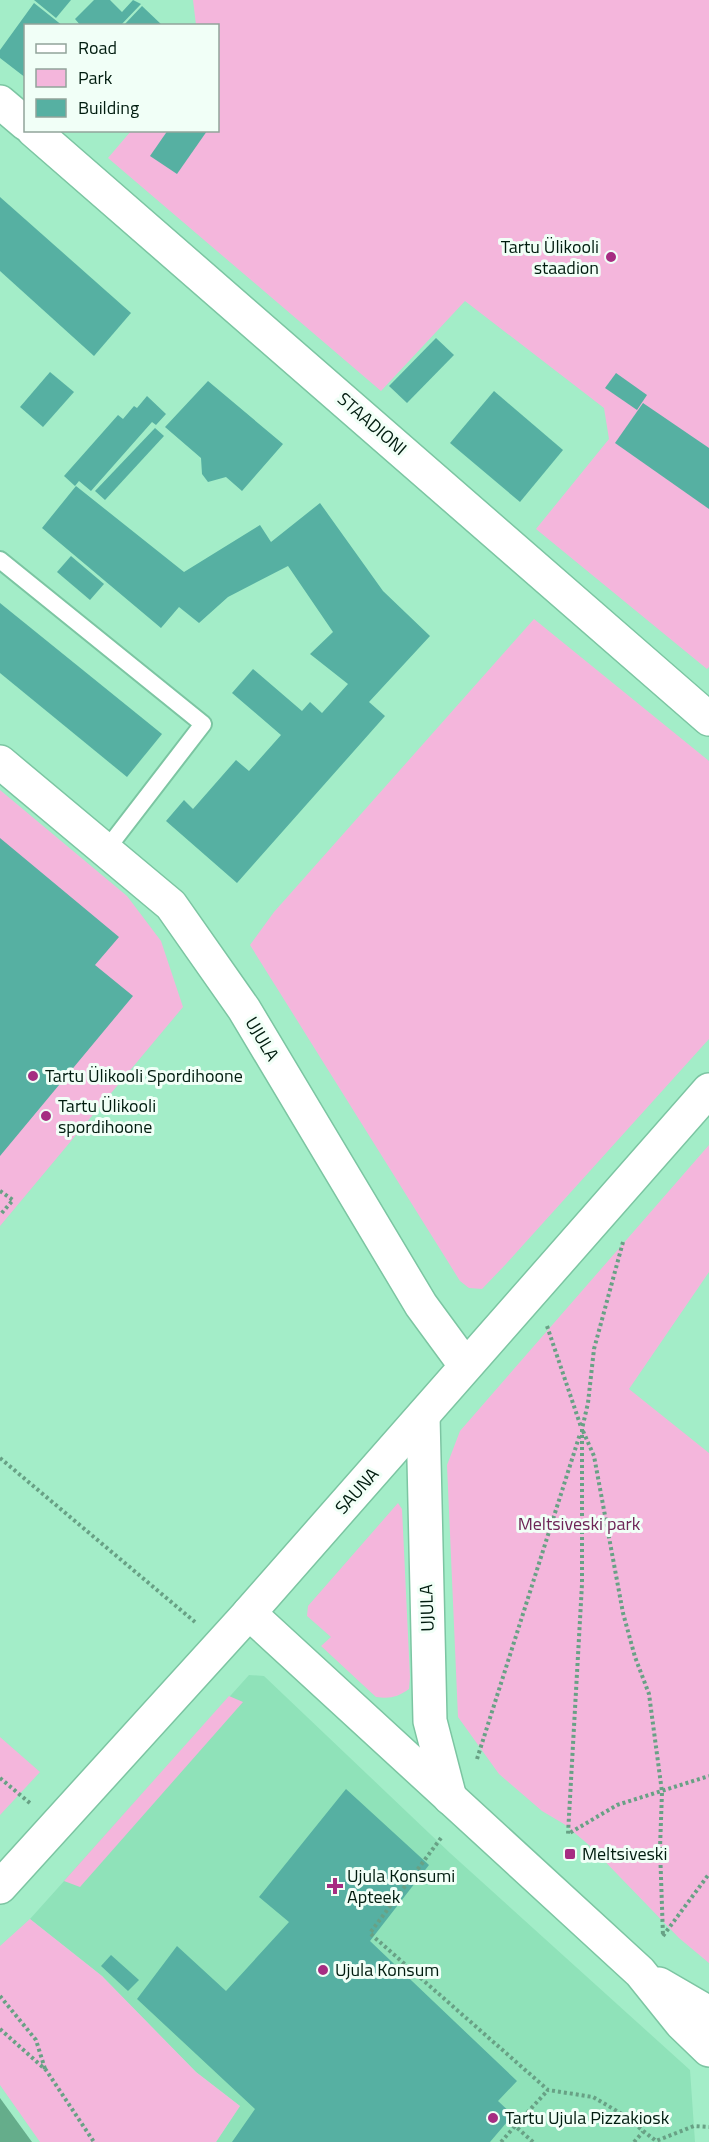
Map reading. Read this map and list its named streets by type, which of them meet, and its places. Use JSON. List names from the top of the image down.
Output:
{
  "streets": {
    "street": ["STAADIONI", "UJULA", "SAUNA"]
  },
  "crossings": [
    ["UJULA", "SAUNA"]
  ],
  "parks": ["Meltsiveski park"],
  "places": {
    "other": [
      "Tartu Ülikooli staadion",
      "Tartu Ülikooli Spordihoone",
      "Tartu Ülikooli spordihoone",
      "Ujula Konsum",
      "Tartu Ujula Pizzakiosk"
    ],
    "transit": ["Meltsiveski"],
    "health": ["Ujula Konsumi Apteek"]
  },
  "legend": ["Road", "Park", "Building"]
}
